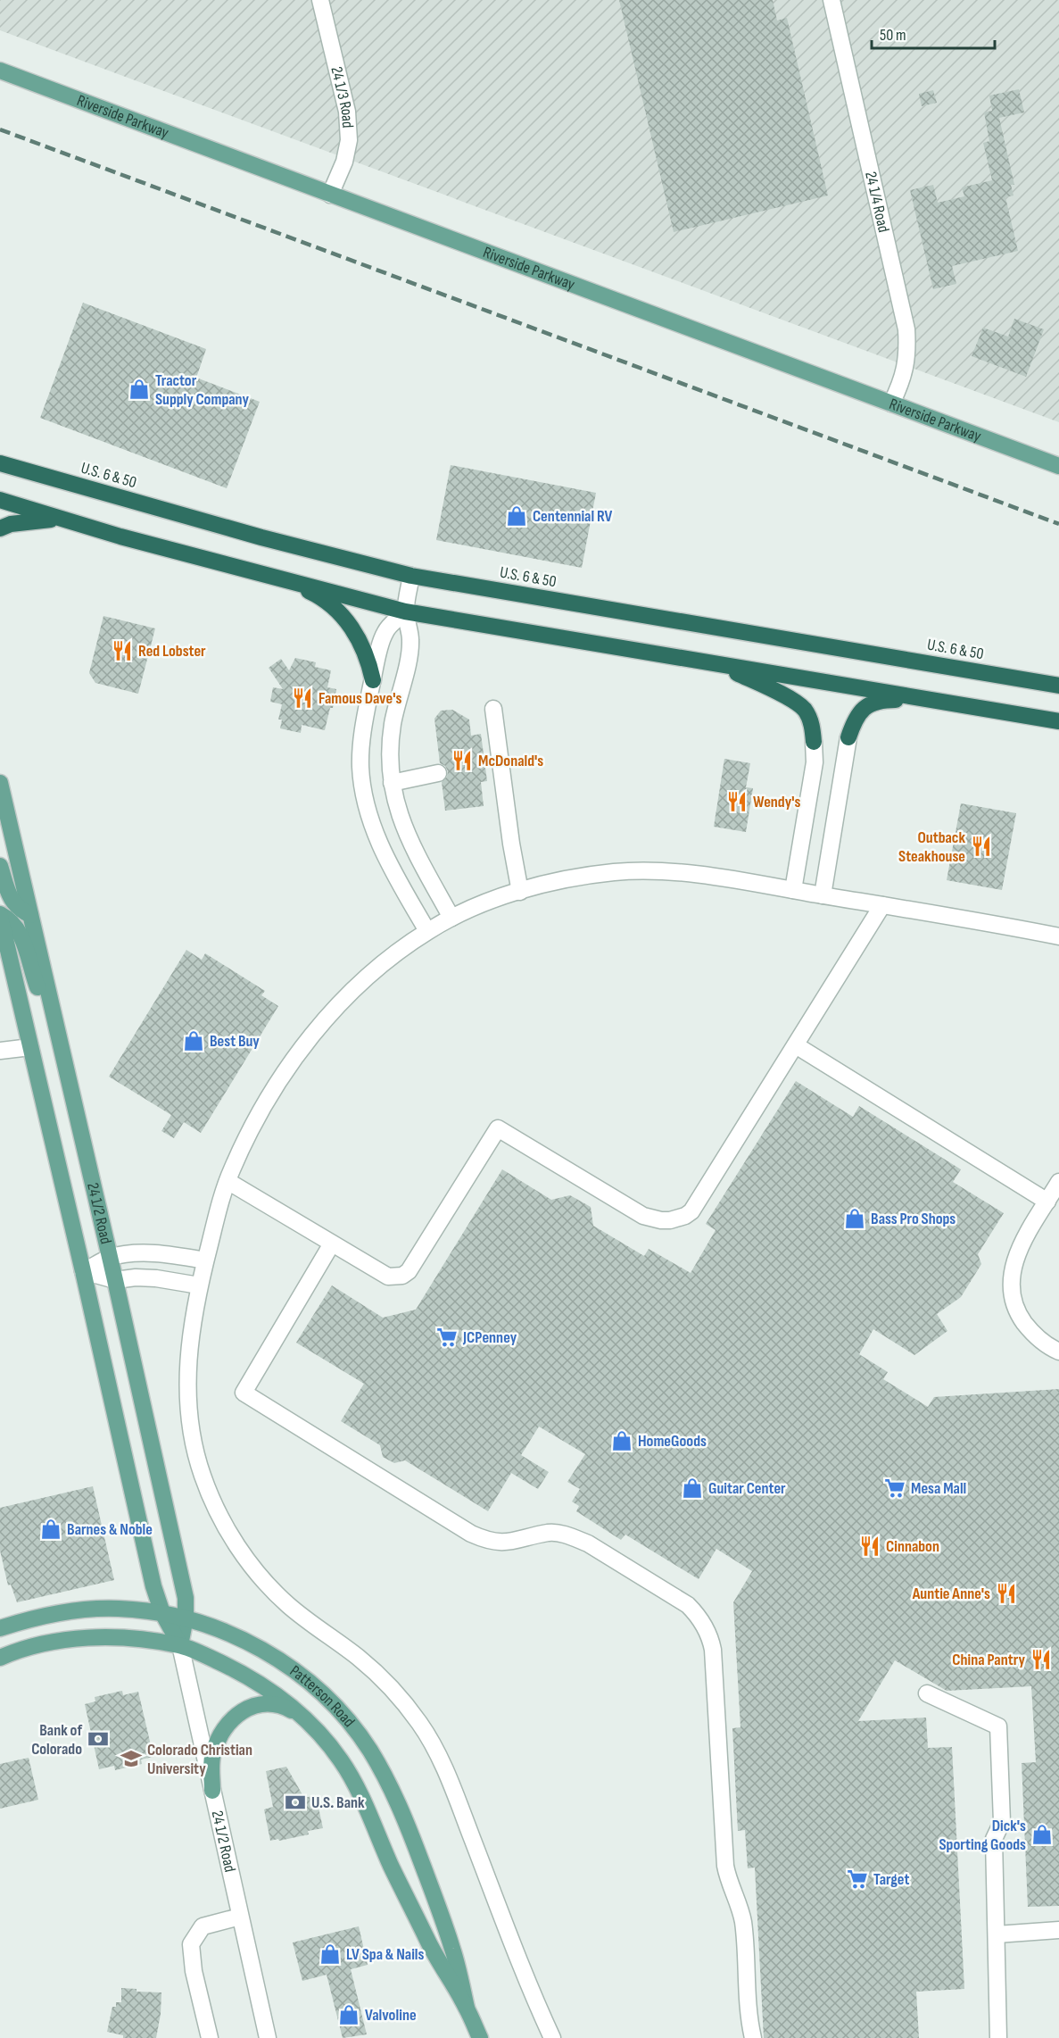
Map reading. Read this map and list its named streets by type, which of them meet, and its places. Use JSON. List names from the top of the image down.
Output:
{
  "streets": {
    "highway": ["U.S. 6 & 50"],
    "main road": ["Riverside Parkway", "24 1/2 Road", "Patterson Road"],
    "street": ["24 1/3 Road", "24 1/4 Road"]
  },
  "crossings": [
    ["24 1/3 Road", "Riverside Parkway"],
    ["Riverside Parkway", "24 1/4 Road"],
    ["24 1/2 Road", "Patterson Road"]
  ],
  "places": {
    "shop": [
      "Tractor Supply Company",
      "Centennial RV",
      "Best Buy",
      "Bass Pro Shops",
      "HomeGoods",
      "Guitar Center",
      "Barnes & Noble",
      "Dick's Sporting Goods",
      "LV Spa & Nails",
      "Valvoline"
    ],
    "restaurant": [
      "Red Lobster",
      "Famous Dave's",
      "McDonald's",
      "Wendy's",
      "Outback Steakhouse",
      "Cinnabon",
      "Auntie Anne's",
      "China Pantry"
    ],
    "supermarket": ["JCPenney", "Mesa Mall", "Target"],
    "bank": ["Bank of Colorado", "U.S. Bank"],
    "school or university": ["Colorado Christian University"]
  },
  "scale_bar": "50 m"
}
